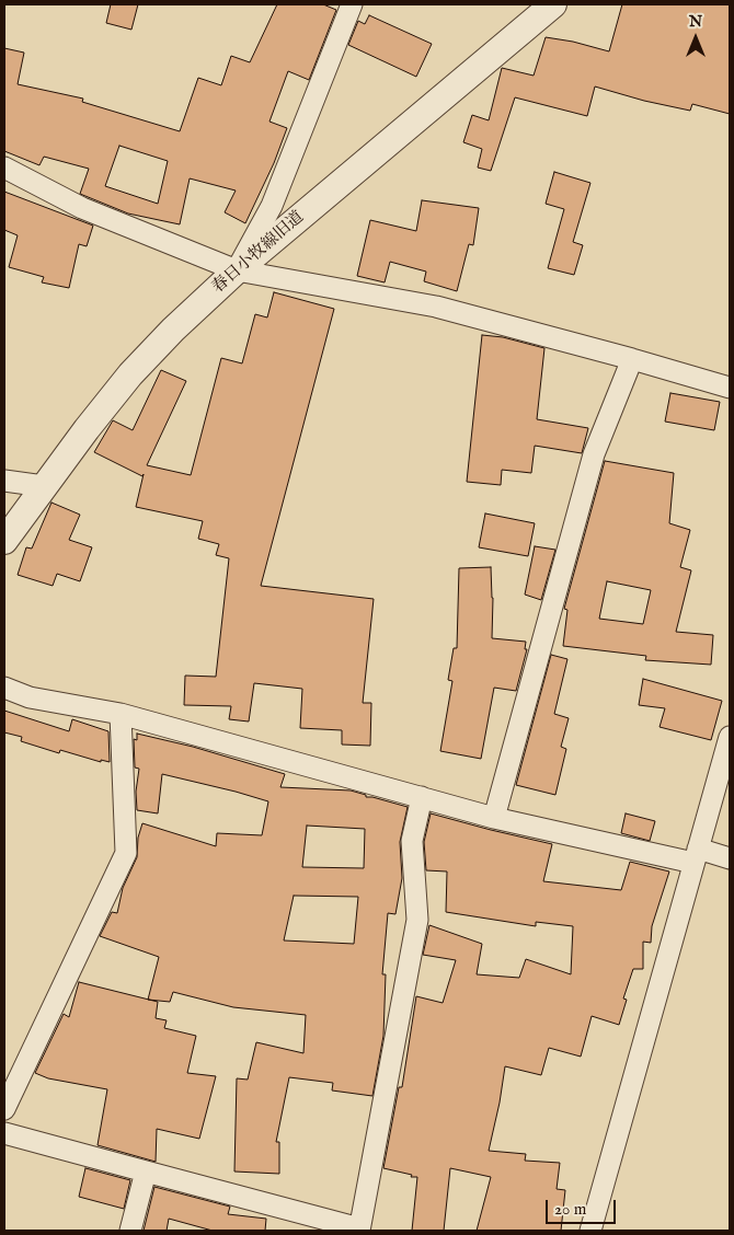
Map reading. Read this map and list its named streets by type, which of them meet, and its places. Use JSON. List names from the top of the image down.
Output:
{
  "streets": {
    "street": ["春日小牧線旧道"]
  },
  "scale_bar": "20 m",
  "north": "top"
}
